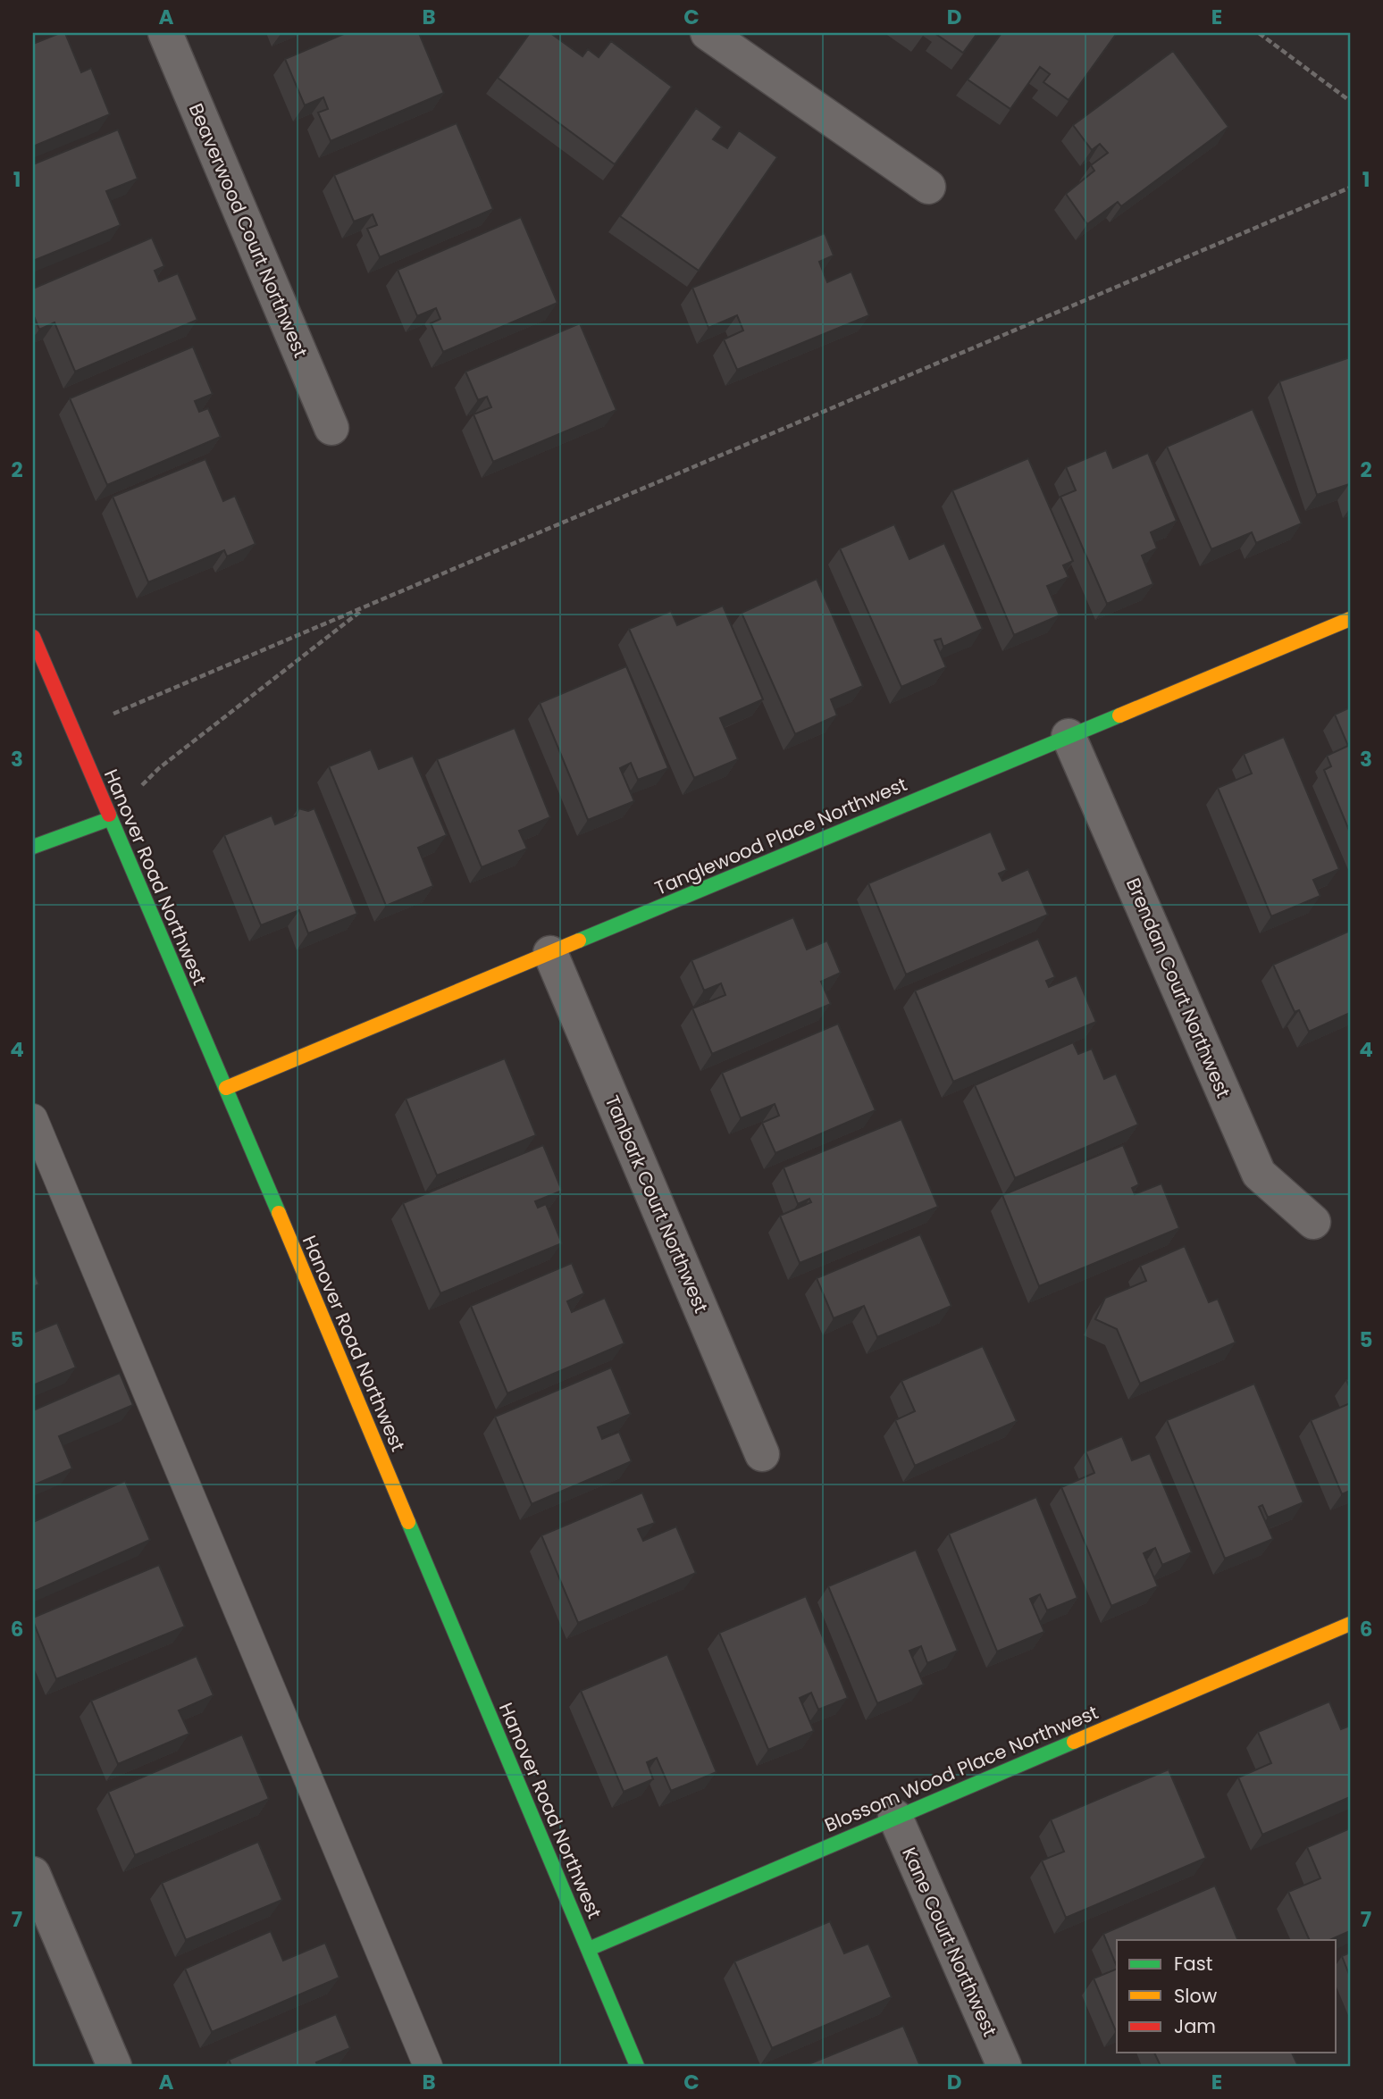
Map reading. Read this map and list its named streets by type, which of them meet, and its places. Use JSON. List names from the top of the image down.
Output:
{
  "streets": {
    "street": [
      "Beaverwood Court Northwest",
      "Tanglewood Place Northwest",
      "Hanover Road Northwest",
      "Brendan Court Northwest",
      "Tanbark Court Northwest",
      "Blossom Wood Place Northwest",
      "Kane Court Northwest"
    ]
  },
  "crossings": [
    ["Tanglewood Place Northwest", "Hanover Road Northwest"],
    ["Tanglewood Place Northwest", "Brendan Court Northwest"],
    ["Tanglewood Place Northwest", "Tanbark Court Northwest"],
    ["Hanover Road Northwest", "Blossom Wood Place Northwest"],
    ["Blossom Wood Place Northwest", "Kane Court Northwest"]
  ],
  "legend": ["Fast", "Slow", "Jam"],
  "grid": {
    "columns": [
      "A",
      "B",
      "C",
      "D",
      "E"
    ],
    "rows": [
      "1",
      "2",
      "3",
      "4",
      "5",
      "6",
      "7"
    ]
  }
}
